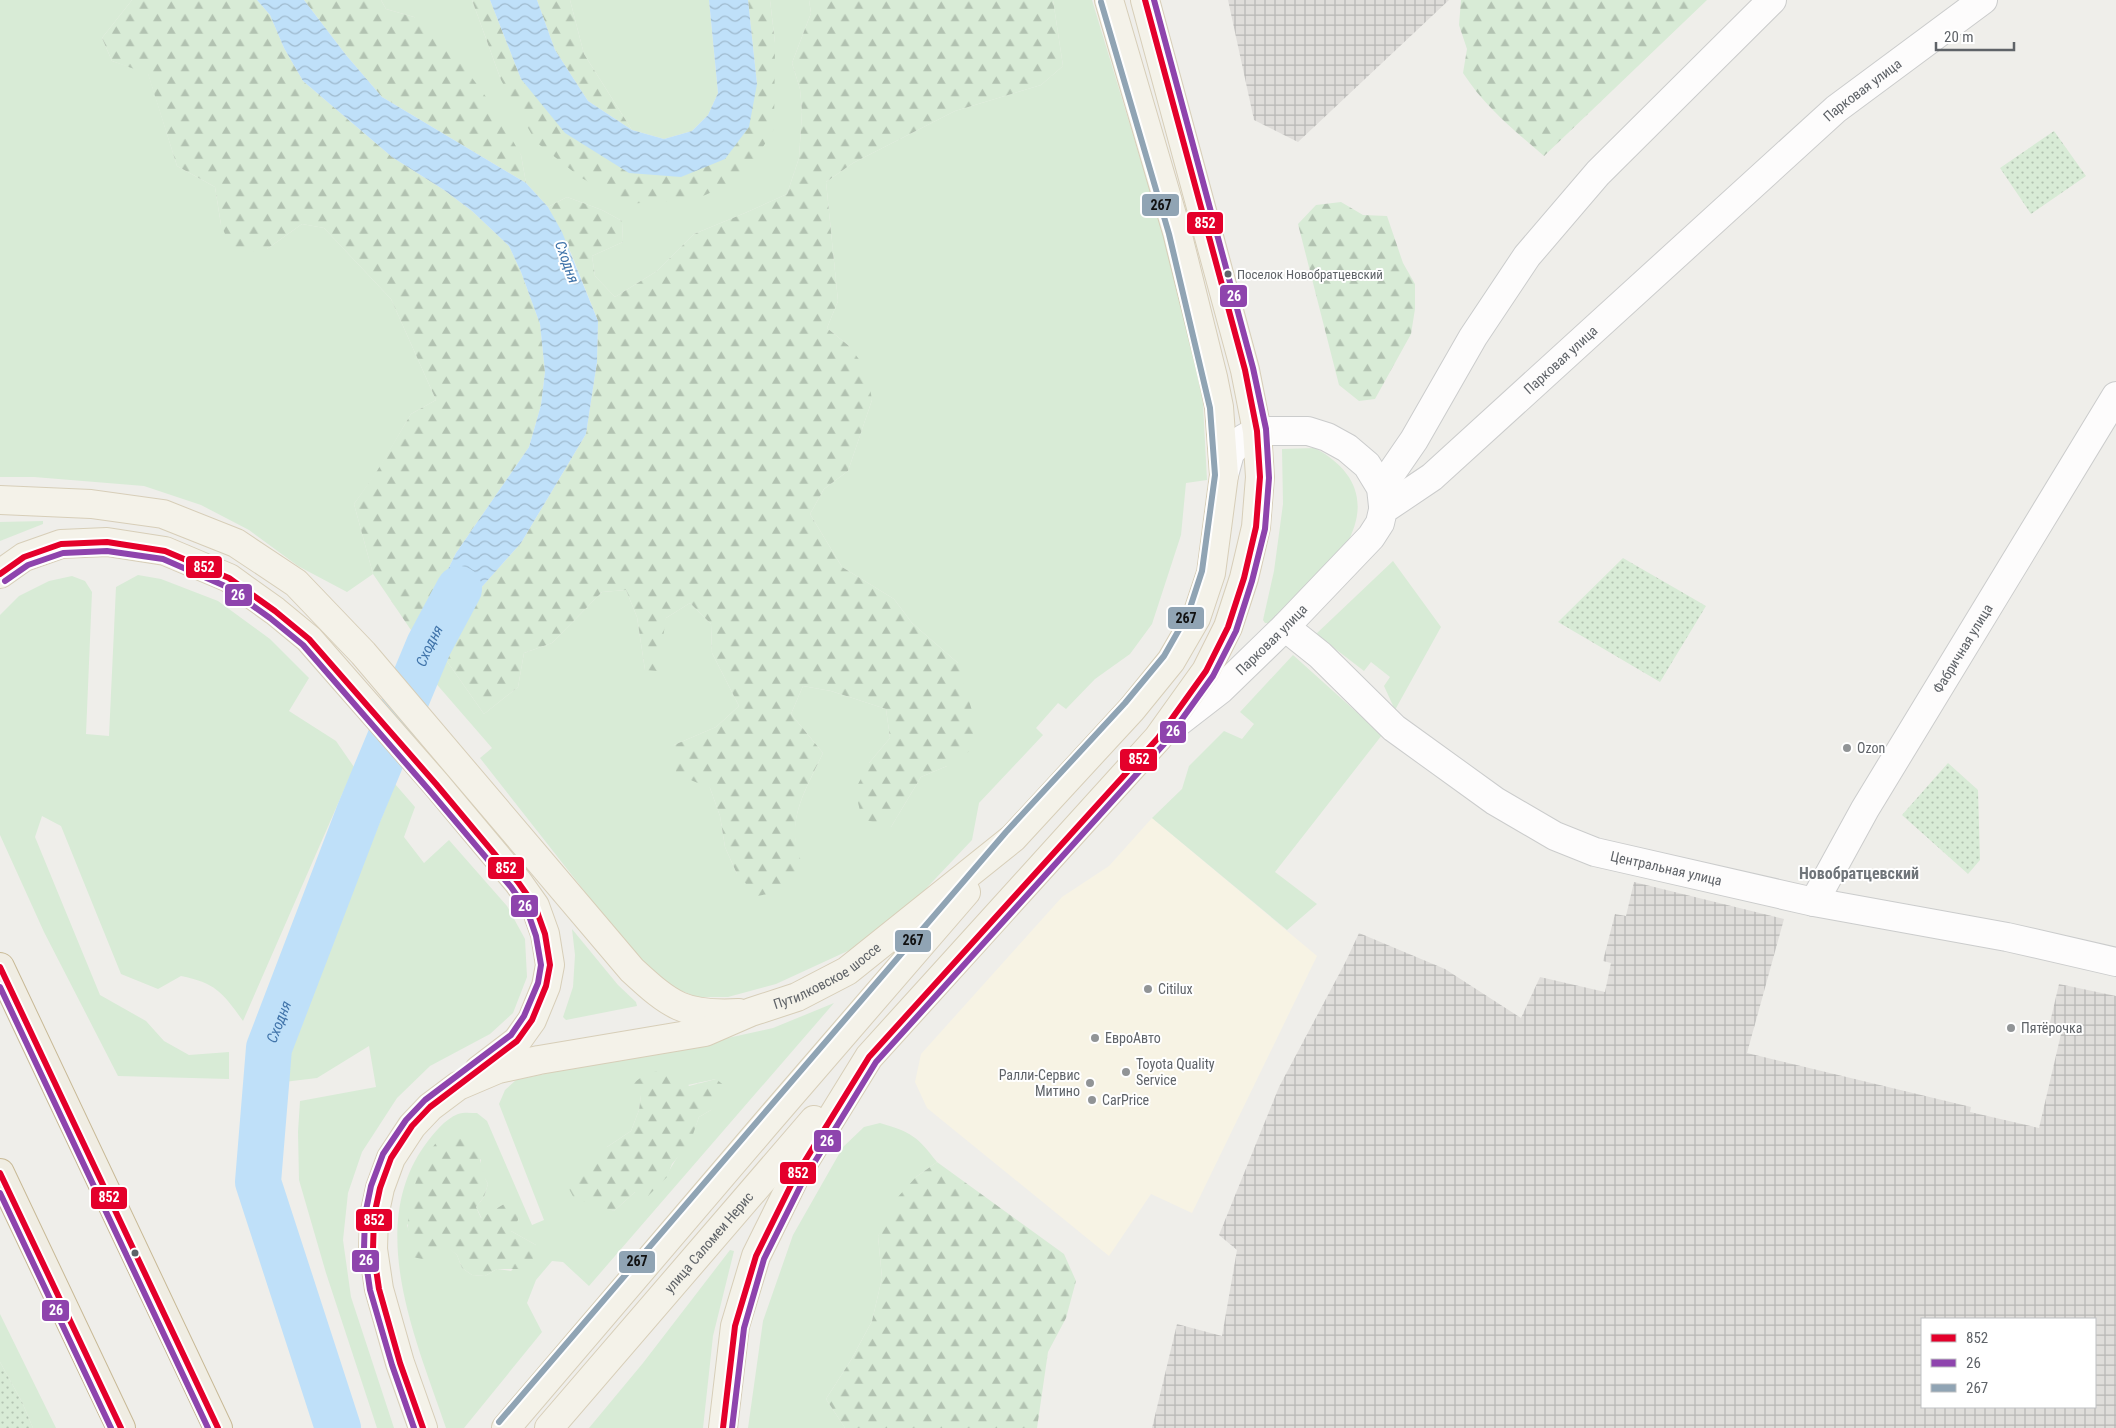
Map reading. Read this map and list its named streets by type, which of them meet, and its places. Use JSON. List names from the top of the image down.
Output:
{
  "streets": {
    "main road": ["Путилковское шоссе", "улица Саломеи Нерис"],
    "street": ["Парковая улица", "Фабричная улица", "Центральная улица"]
  },
  "crossings": [
    ["Парковая улица", "Центральная улица"],
    ["Фабричная улица", "Центральная улица"]
  ],
  "districts": ["Новобратцевский"],
  "water": ["Сходня"],
  "places": [
    "Поселок Новобратцевский",
    "Ozon",
    "Citilux",
    "Пятёрочка",
    "ЕвроАвто",
    "Toyota Quality Service",
    "Ралли-Сервис Митино",
    "CarPrice"
  ],
  "lines": ["transit line 852", "transit line 26", "transit line 267"],
  "legend": ["852", "26", "267"],
  "scale_bar": "20 m"
}
